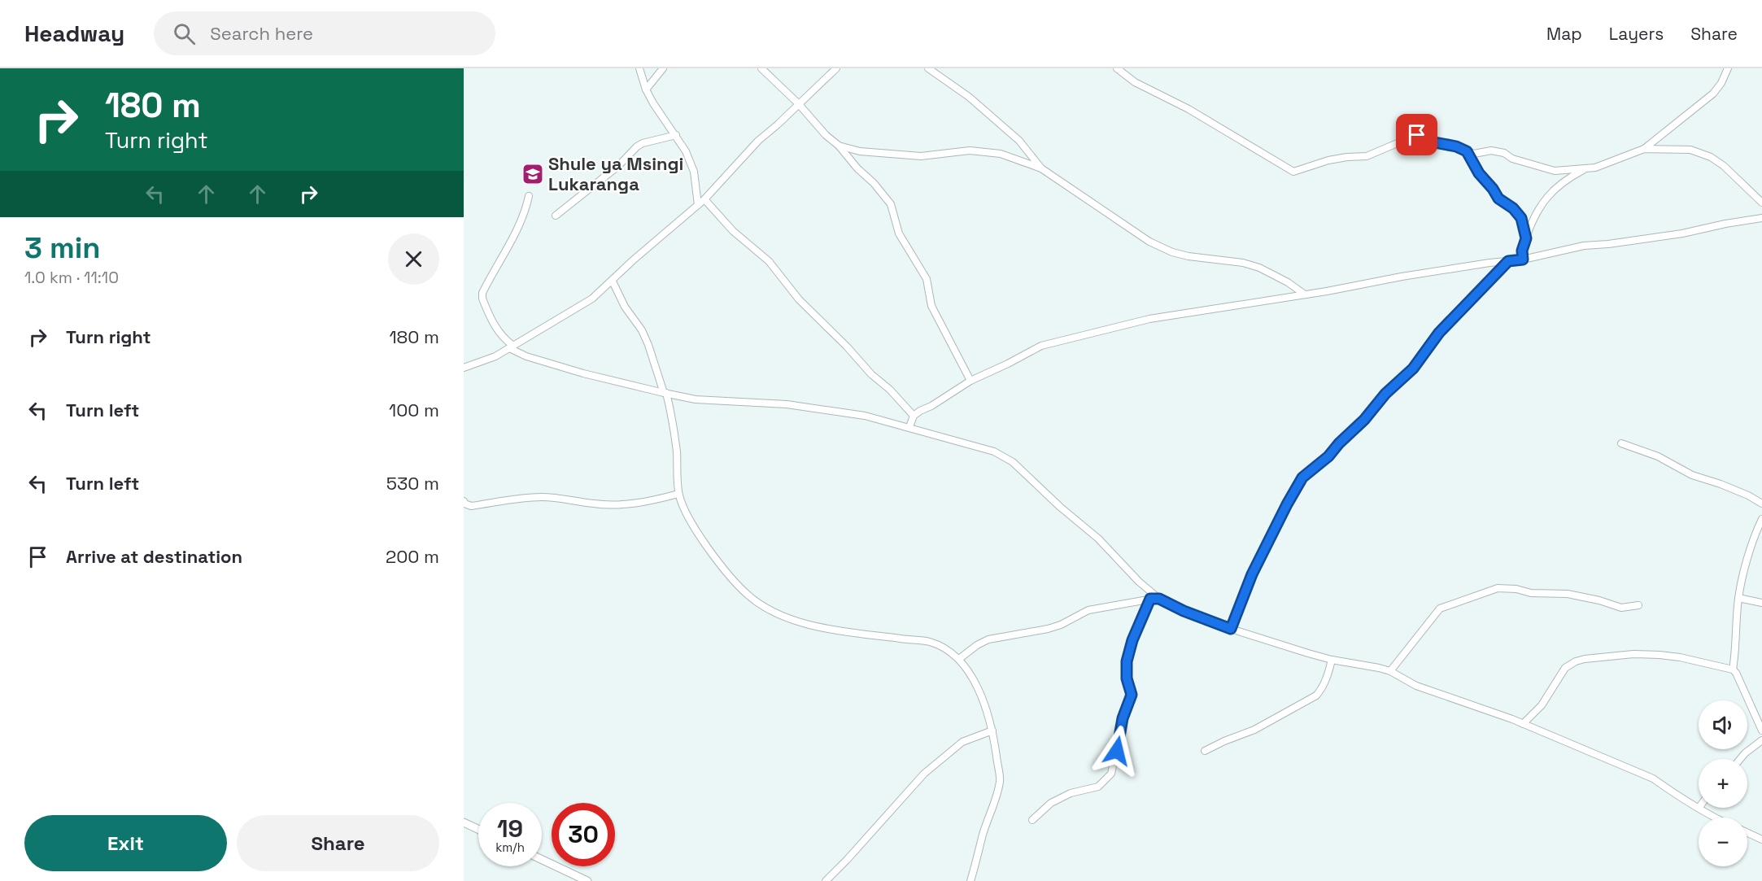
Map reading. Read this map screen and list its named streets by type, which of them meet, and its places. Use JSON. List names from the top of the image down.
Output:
{
  "places": {
    "school or university": ["Shule ya Msingi Lukaranga"]
  },
  "page": {
    "header": "Headway",
    "search": "Search here",
    "nav": ["Map", "Layers", "Share"],
    "turn": ["180 m", "Turn right"],
    "heading": ["3 min", "1.0 km · 11:10"],
    "list": [
      {
        "name": "Turn right",
        "value": "180 m"
      },
      {
        "name": "Turn left",
        "value": "100 m"
      },
      {
        "name": "Turn left",
        "value": "530 m"
      },
      {
        "name": "Arrive at destination",
        "value": "200 m"
      }
    ],
    "map_buttons": ["+", "−"],
    "speed": "19 km/h",
    "limit": "30",
    "buttons": ["Exit", "Share"]
  }
}
